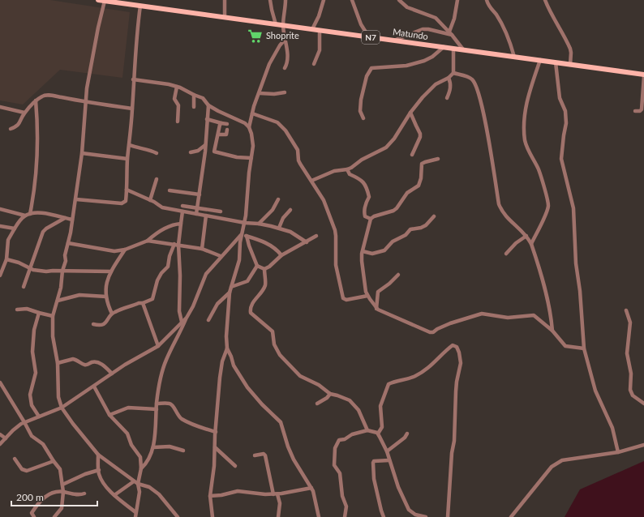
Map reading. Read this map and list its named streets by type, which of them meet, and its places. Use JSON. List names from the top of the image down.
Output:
{
  "streets": {
    "main road": ["Matundo", "N7"]
  },
  "places": {
    "supermarket": ["Shoprite"]
  },
  "scale_bar": "200 m"
}
